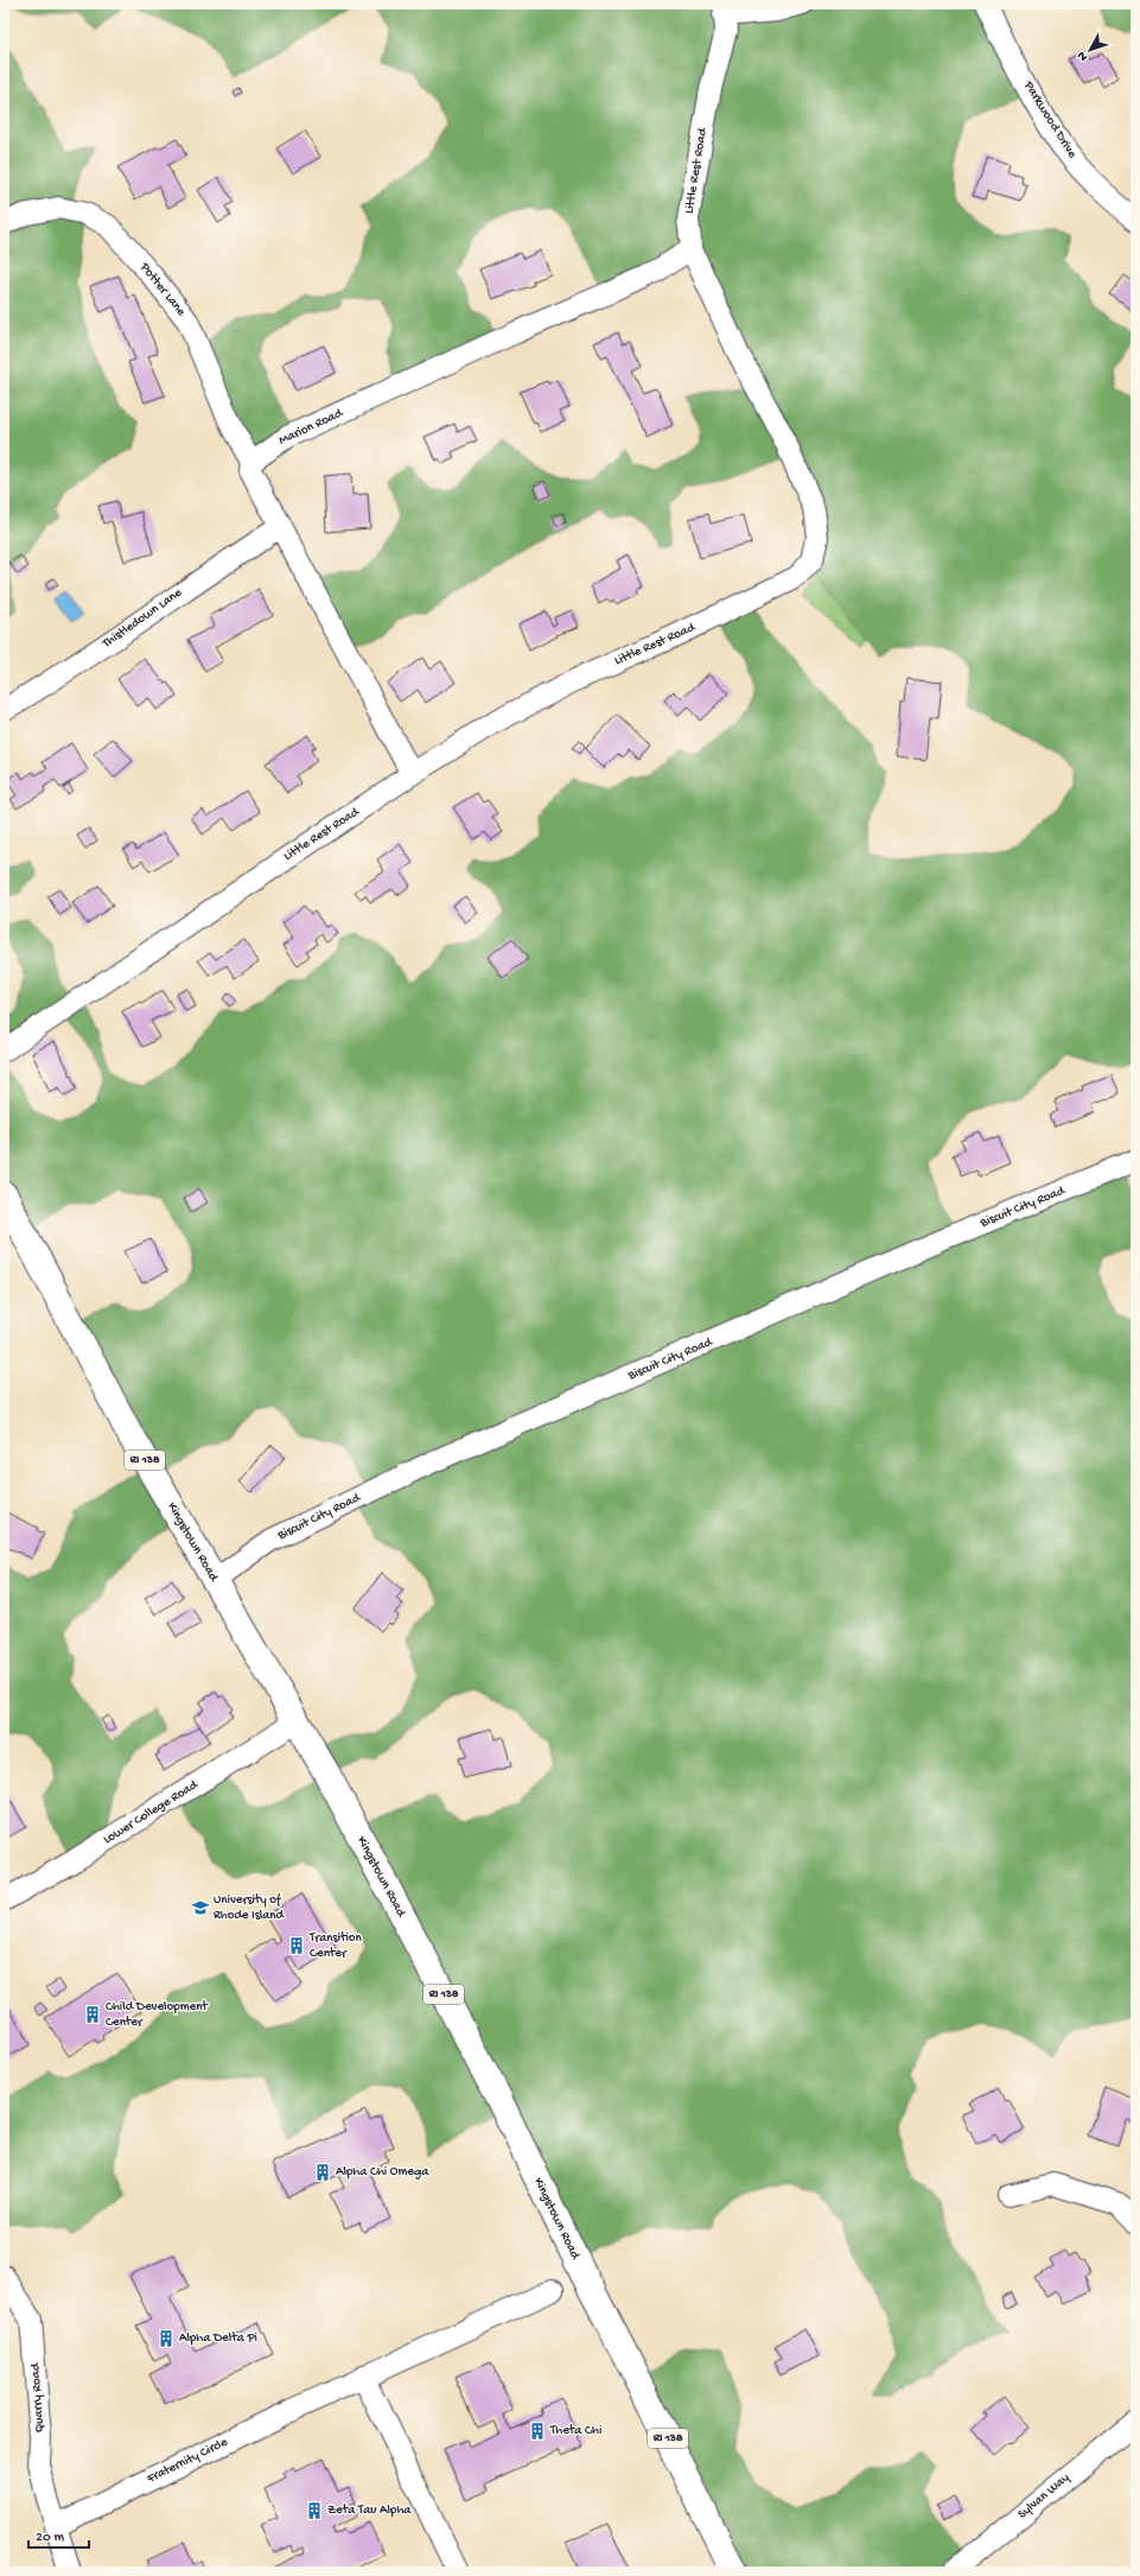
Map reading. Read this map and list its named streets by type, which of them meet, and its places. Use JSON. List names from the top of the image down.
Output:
{
  "streets": {
    "main road": ["RI 138", "Kingstown Road"],
    "street": [
      "Parkwood Drive",
      "Little Rest Road",
      "Potter Lane",
      "Marion Road",
      "Thistledown Lane",
      "Biscuit City Road",
      "Lower College Road",
      "Quarry Road",
      "Fraternity Circle",
      "Sylvan Way"
    ]
  },
  "crossings": [
    ["Little Rest Road", "Marion Road"],
    ["Potter Lane", "Marion Road"],
    ["Biscuit City Road", "Kingstown Road"],
    ["Kingstown Road", "Lower College Road"],
    ["Quarry Road", "Fraternity Circle"]
  ],
  "places": {
    "school or university": ["University of Rhode Island"],
    "building": [
      "Transition Center",
      "Child Development Center",
      "Alpha Chi Omega",
      "Alpha Delta Pi",
      "Theta Chi",
      "Zeta Tau Alpha"
    ]
  },
  "scale_bar": "20 m",
  "north": "bottom left"
}
